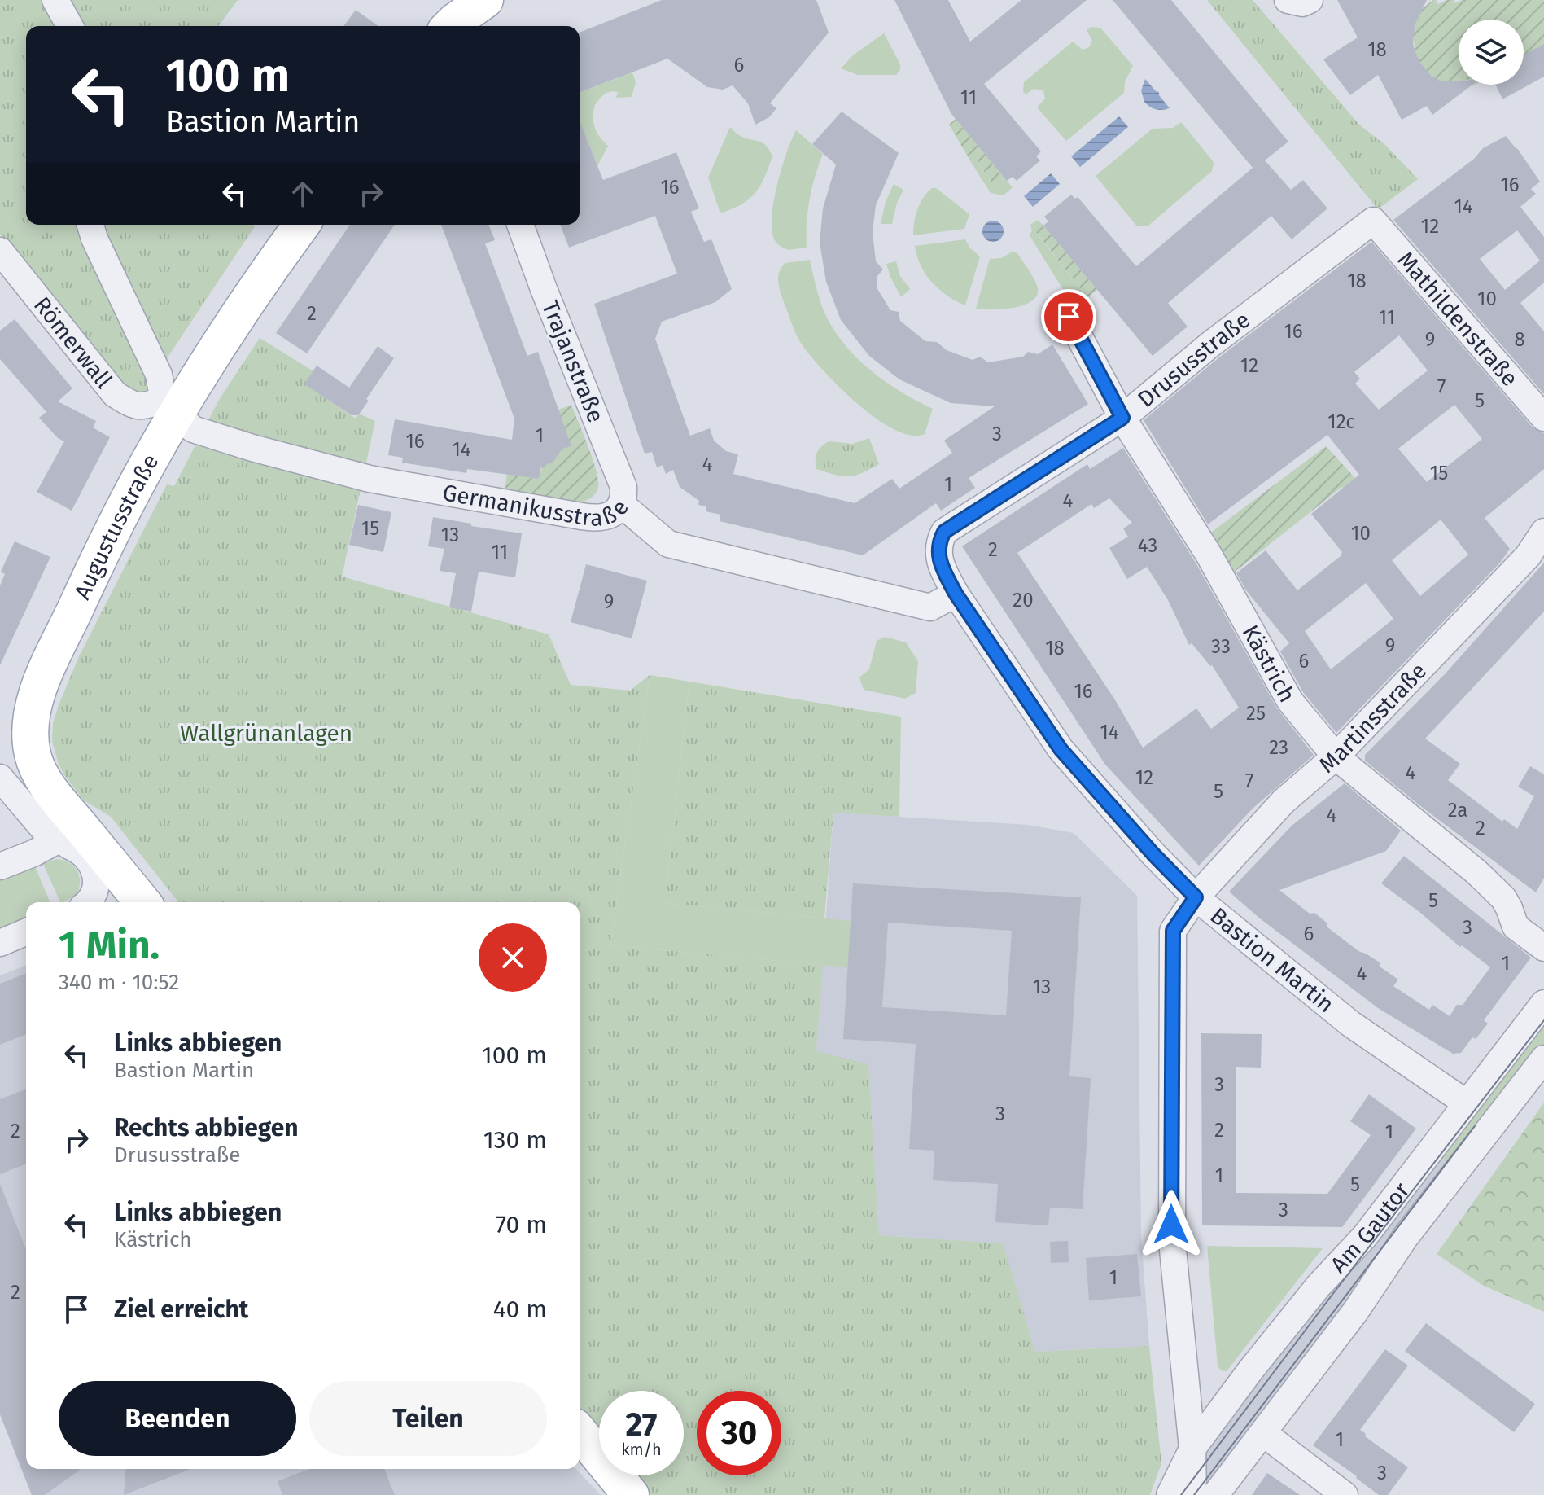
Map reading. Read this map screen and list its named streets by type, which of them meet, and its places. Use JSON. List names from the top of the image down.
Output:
{
  "streets": {
    "main road": ["Augustusstraße"],
    "street": [
      "Mathildenstraße",
      "Römerwall",
      "Drususstraße",
      "Trajanstraße",
      "Germanikusstraße",
      "Kästrich",
      "Martinsstraße",
      "Bastion Martin",
      "Am Gautor"
    ]
  },
  "crossings": [
    ["Mathildenstraße", "Drususstraße"],
    ["Römerwall", "Germanikusstraße"],
    ["Römerwall", "Augustusstraße"],
    ["Drususstraße", "Kästrich"],
    ["Drususstraße", "Bastion Martin"],
    ["Trajanstraße", "Germanikusstraße"],
    ["Germanikusstraße", "Augustusstraße"],
    ["Germanikusstraße", "Bastion Martin"],
    ["Kästrich", "Martinsstraße"],
    ["Martinsstraße", "Bastion Martin"],
    ["Martinsstraße", "Am Gautor"],
    ["Bastion Martin", "Am Gautor"]
  ],
  "parks": ["Wallgrünanlagen"],
  "house_numbers": [
    "18",
    "6",
    "11",
    "16",
    "16",
    "14",
    "12",
    "18",
    "10",
    "2",
    "11",
    "16",
    "9",
    "8",
    "12",
    "7",
    "5",
    "12c",
    "3",
    "1",
    "16",
    "14",
    "4",
    "15",
    "1",
    "4",
    "15",
    "10",
    "13",
    "43",
    "2",
    "11",
    "20",
    "9",
    "9",
    "33",
    "18",
    "6",
    "16",
    "25",
    "14",
    "23",
    "4",
    "12",
    "7",
    "5",
    "2a",
    "4",
    "2",
    "5",
    "3",
    "6",
    "1",
    "4",
    "13",
    "3",
    "3",
    "2",
    "2",
    "1",
    "1",
    "5",
    "3",
    "1",
    "2",
    "1",
    "3"
  ],
  "page": {
    "turn": ["100 m", "Bastion Martin"],
    "heading": ["1 Min.", "340 m · 10:52"],
    "list": [
      {
        "name": "Links abbiegen",
        "note": "Bastion Martin",
        "value": "100 m"
      },
      {
        "name": "Rechts abbiegen",
        "note": "Drususstraße",
        "value": "130 m"
      },
      {
        "name": "Links abbiegen",
        "note": "Kästrich",
        "value": "70 m"
      },
      {
        "name": "Ziel erreicht",
        "value": "40 m"
      }
    ],
    "buttons": ["Beenden", "Teilen"],
    "speed": "27 km/h",
    "limit": "30"
  }
}
